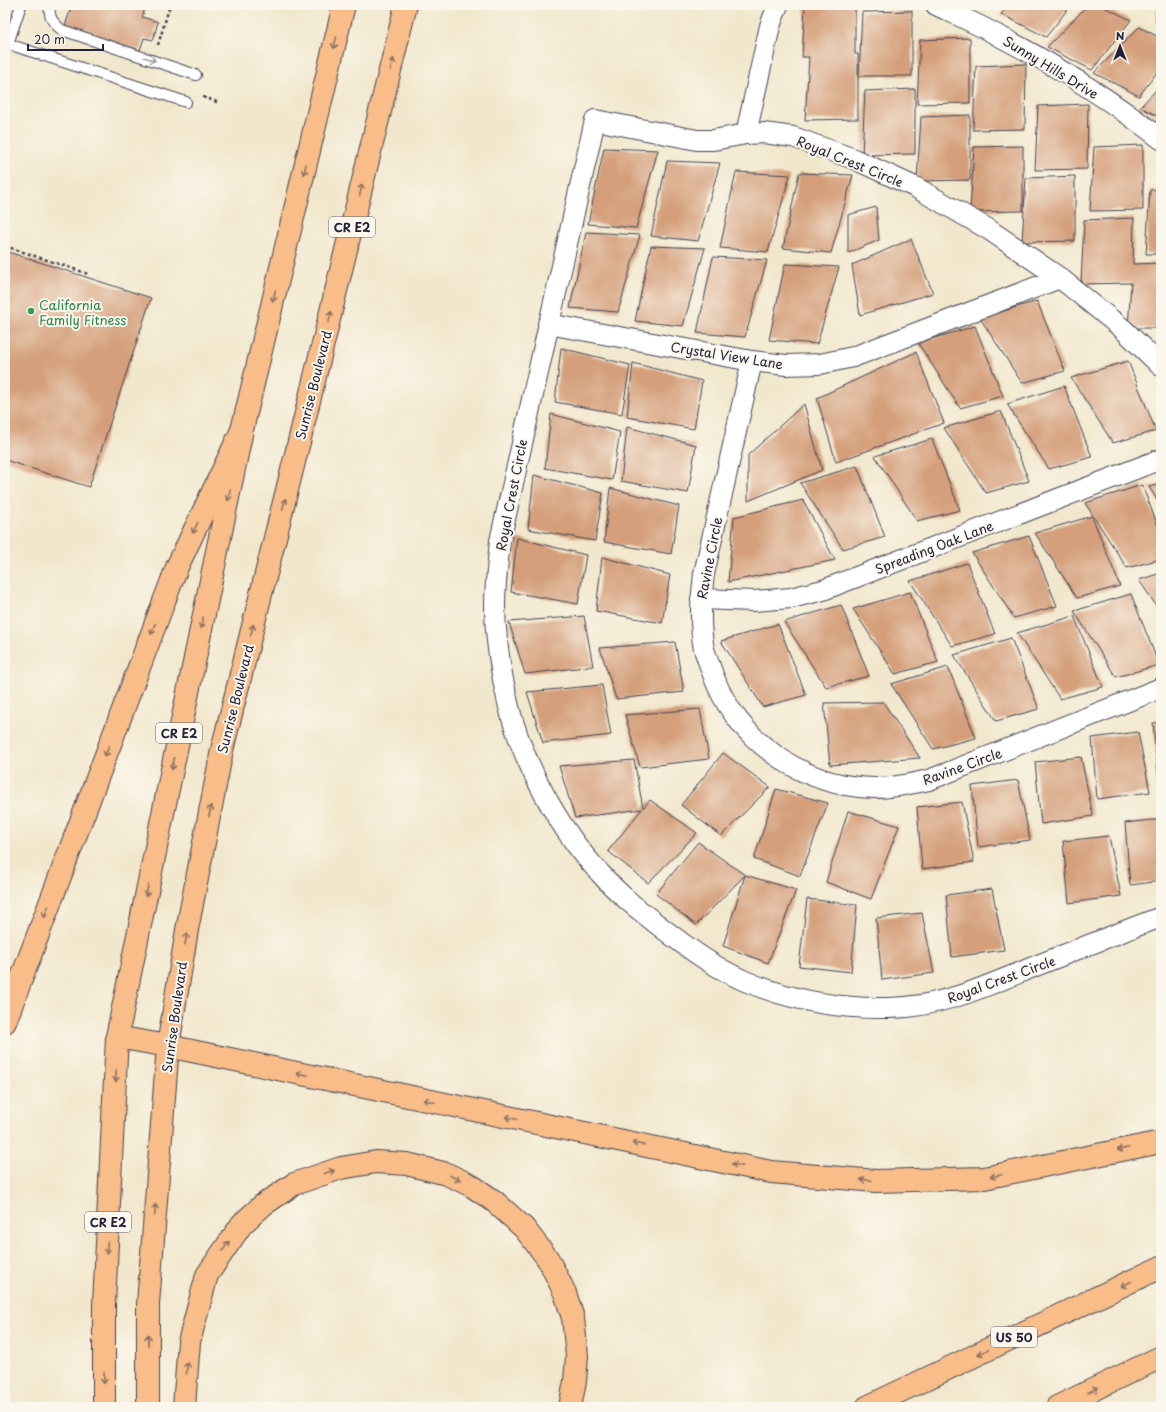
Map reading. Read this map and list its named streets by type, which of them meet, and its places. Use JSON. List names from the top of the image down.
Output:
{
  "streets": {
    "main road": ["CR E2", "Sunrise Boulevard", "US 50"],
    "street": [
      "Sunny Hills Drive",
      "Royal Crest Circle",
      "Crystal View Lane",
      "Spreading Oak Lane",
      "Ravine Circle"
    ]
  },
  "crossings": [
    ["Royal Crest Circle", "Crystal View Lane"],
    ["Crystal View Lane", "Ravine Circle"],
    ["Spreading Oak Lane", "Ravine Circle"]
  ],
  "places": ["California Family Fitness"],
  "scale_bar": "20 m",
  "north": "top"
}
